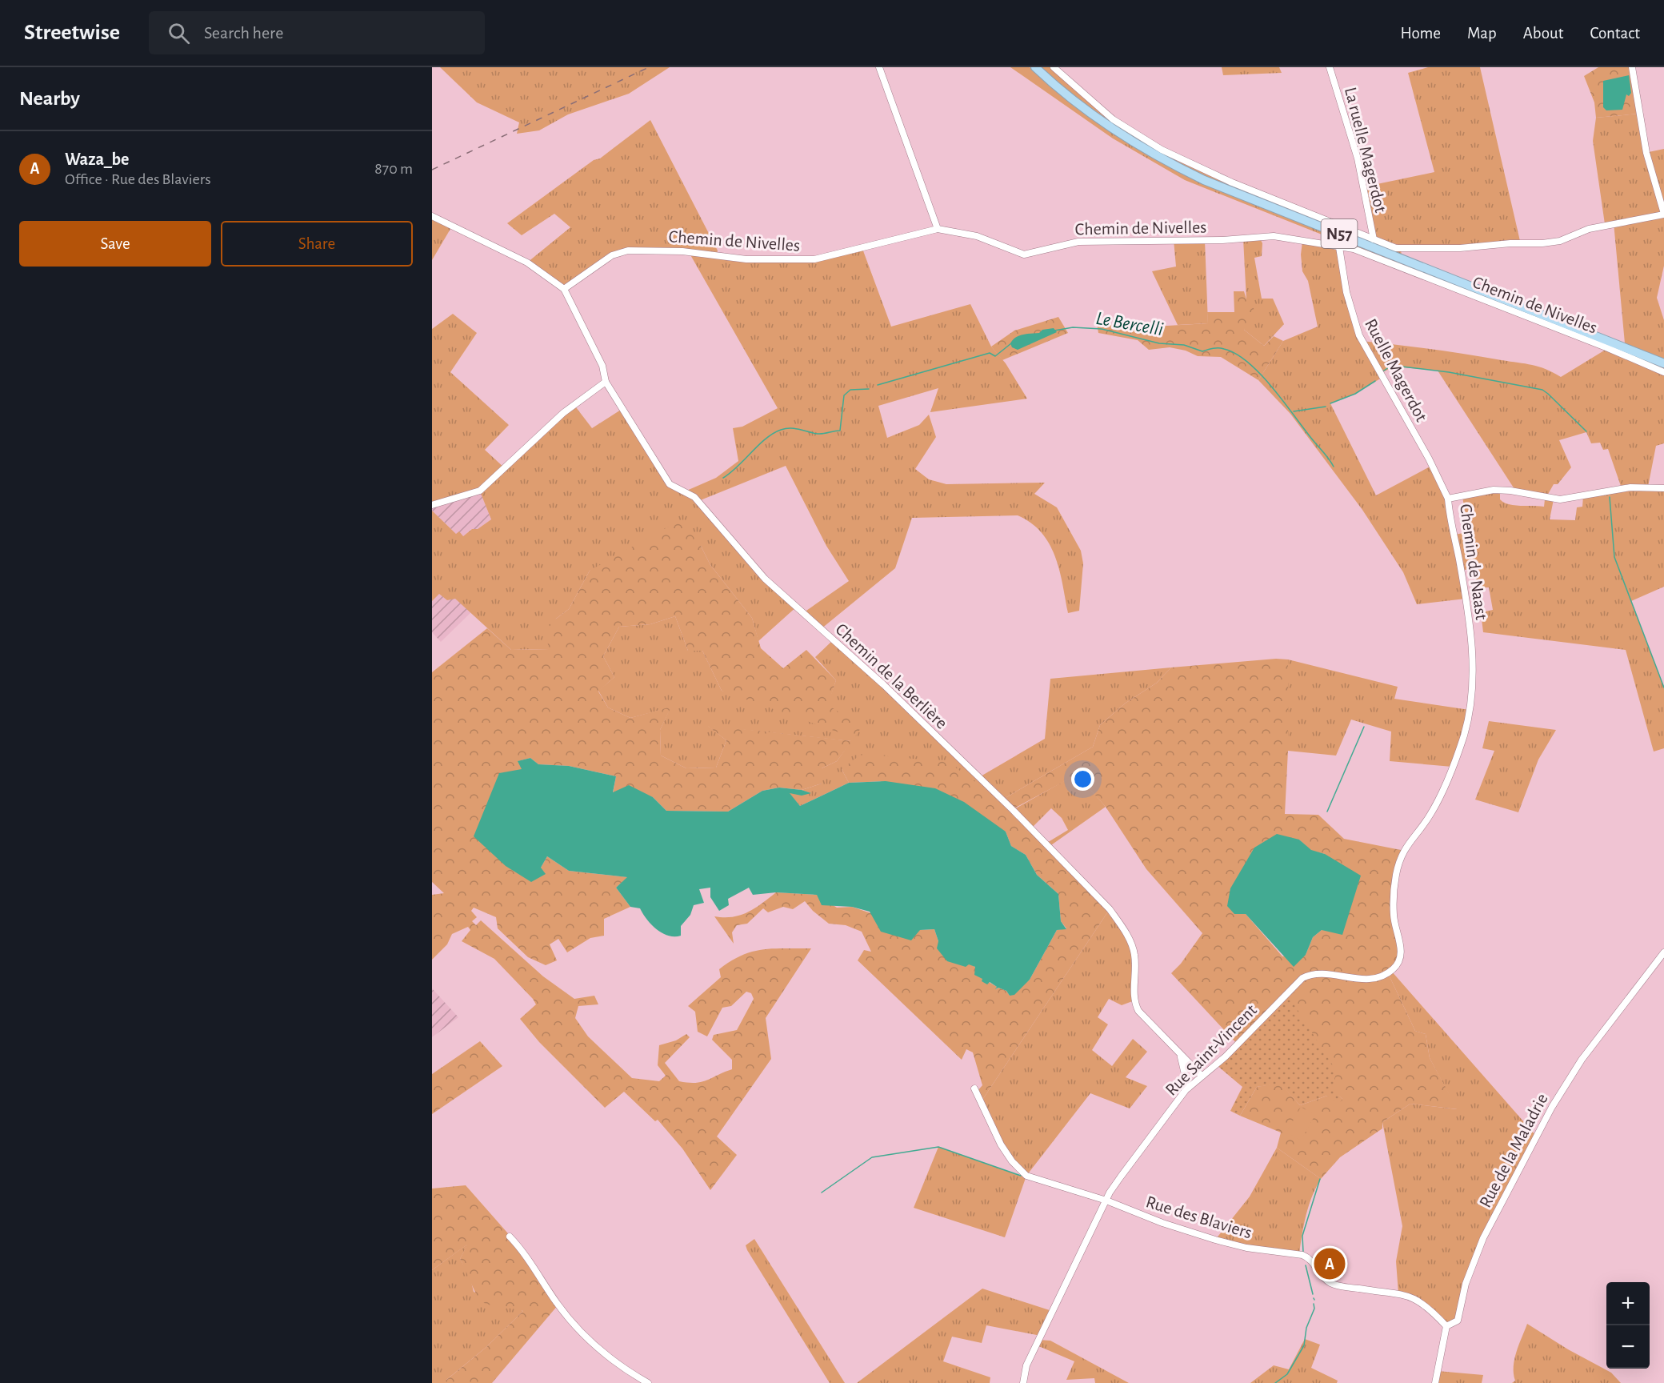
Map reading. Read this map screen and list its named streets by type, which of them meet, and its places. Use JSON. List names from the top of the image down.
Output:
{
  "streets": {
    "highway": ["N57"],
    "street": [
      "La ruelle Magerdot",
      "Chemin de Nivelles",
      "Ruelle Magerdot",
      "Chemin de Naast",
      "Chemin de la Berlière",
      "Rue Saint-Vincent",
      "Rue de la Maladrie",
      "Rue des Blaviers"
    ]
  },
  "crossings": [
    ["La ruelle Magerdot", "Chemin de Nivelles"],
    ["Chemin de Nivelles", "Ruelle Magerdot"],
    ["Chemin de Nivelles", "Chemin de la Berlière"],
    ["Ruelle Magerdot", "Chemin de Naast"],
    ["Chemin de Naast", "Rue Saint-Vincent"],
    ["Chemin de la Berlière", "Rue Saint-Vincent"],
    ["Rue Saint-Vincent", "Rue des Blaviers"],
    ["Rue de la Maladrie", "Rue des Blaviers"]
  ],
  "water": ["Le Bercelli"],
  "page": {
    "header": "Streetwise",
    "search": "Search here",
    "nav": [
      "Home",
      "Map",
      "About",
      "Contact"
    ],
    "heading": "Nearby",
    "list": [
      {
        "mark": "A",
        "name": "Waza_be",
        "note": "Office · Rue des Blaviers",
        "value": "870 m"
      }
    ],
    "buttons": ["Save", "Share"],
    "pins": "A",
    "map_buttons": ["+", "−"]
  }
}
